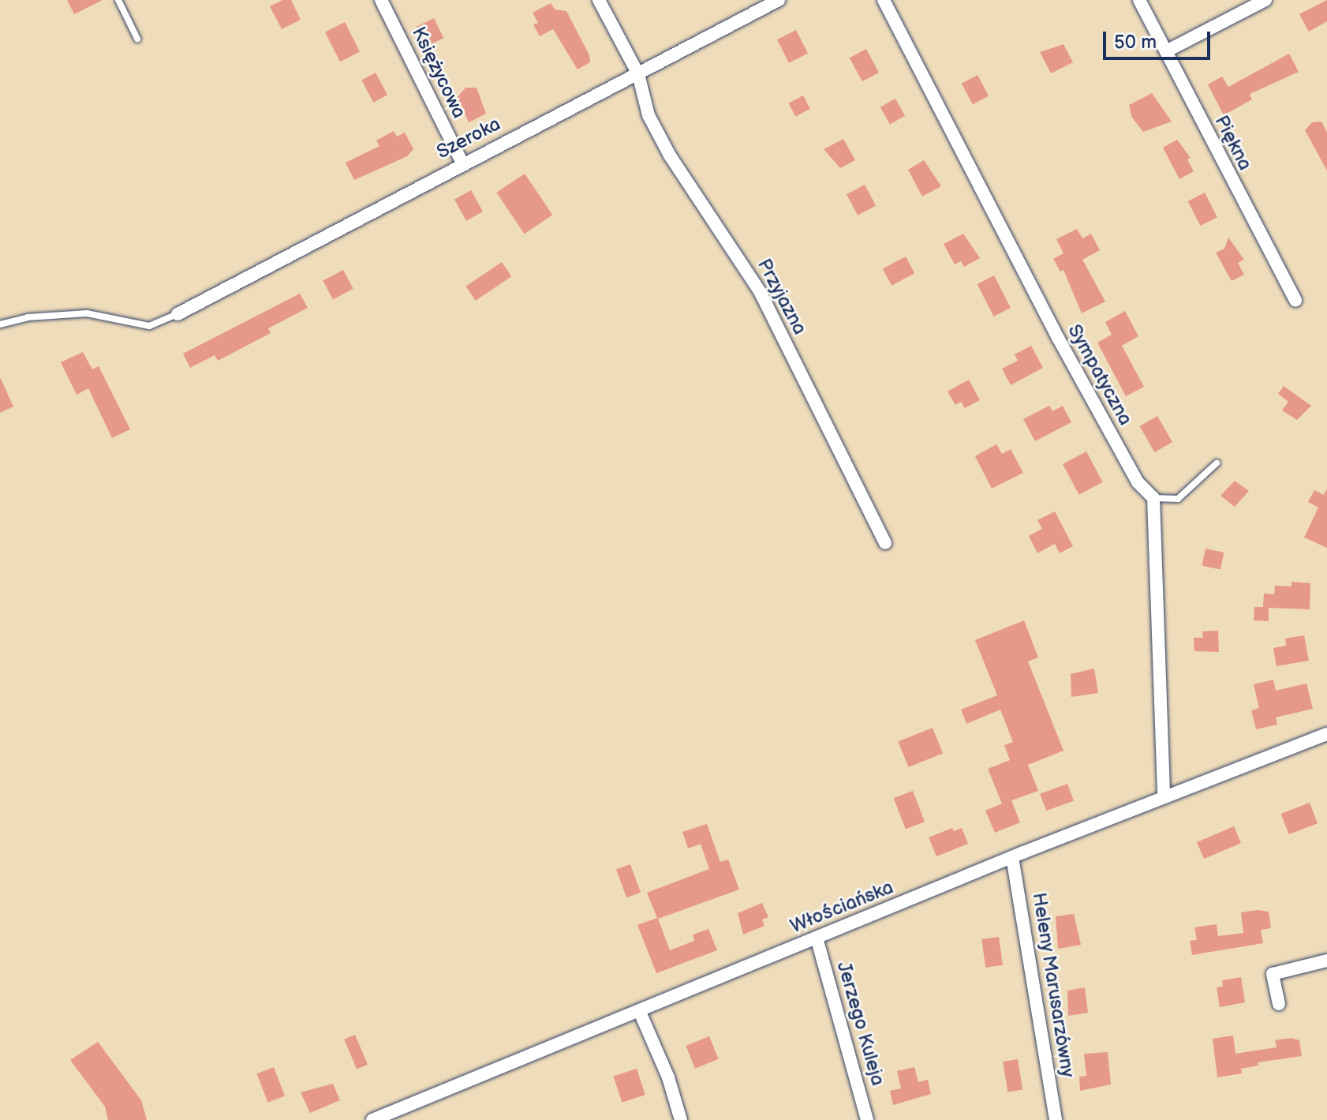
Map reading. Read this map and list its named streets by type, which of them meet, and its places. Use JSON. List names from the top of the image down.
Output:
{
  "streets": {
    "street": [
      "Księżycowa",
      "Szeroka",
      "Piękna",
      "Przyjazna",
      "Sympatyczna",
      "Włościańska",
      "Heleny Marusarzówny",
      "Jerzego Kuleja"
    ]
  },
  "crossings": [
    ["Księżycowa", "Szeroka"],
    ["Szeroka", "Przyjazna"],
    ["Włościańska", "Heleny Marusarzówny"],
    ["Włościańska", "Jerzego Kuleja"]
  ],
  "scale_bar": "50 m"
}
